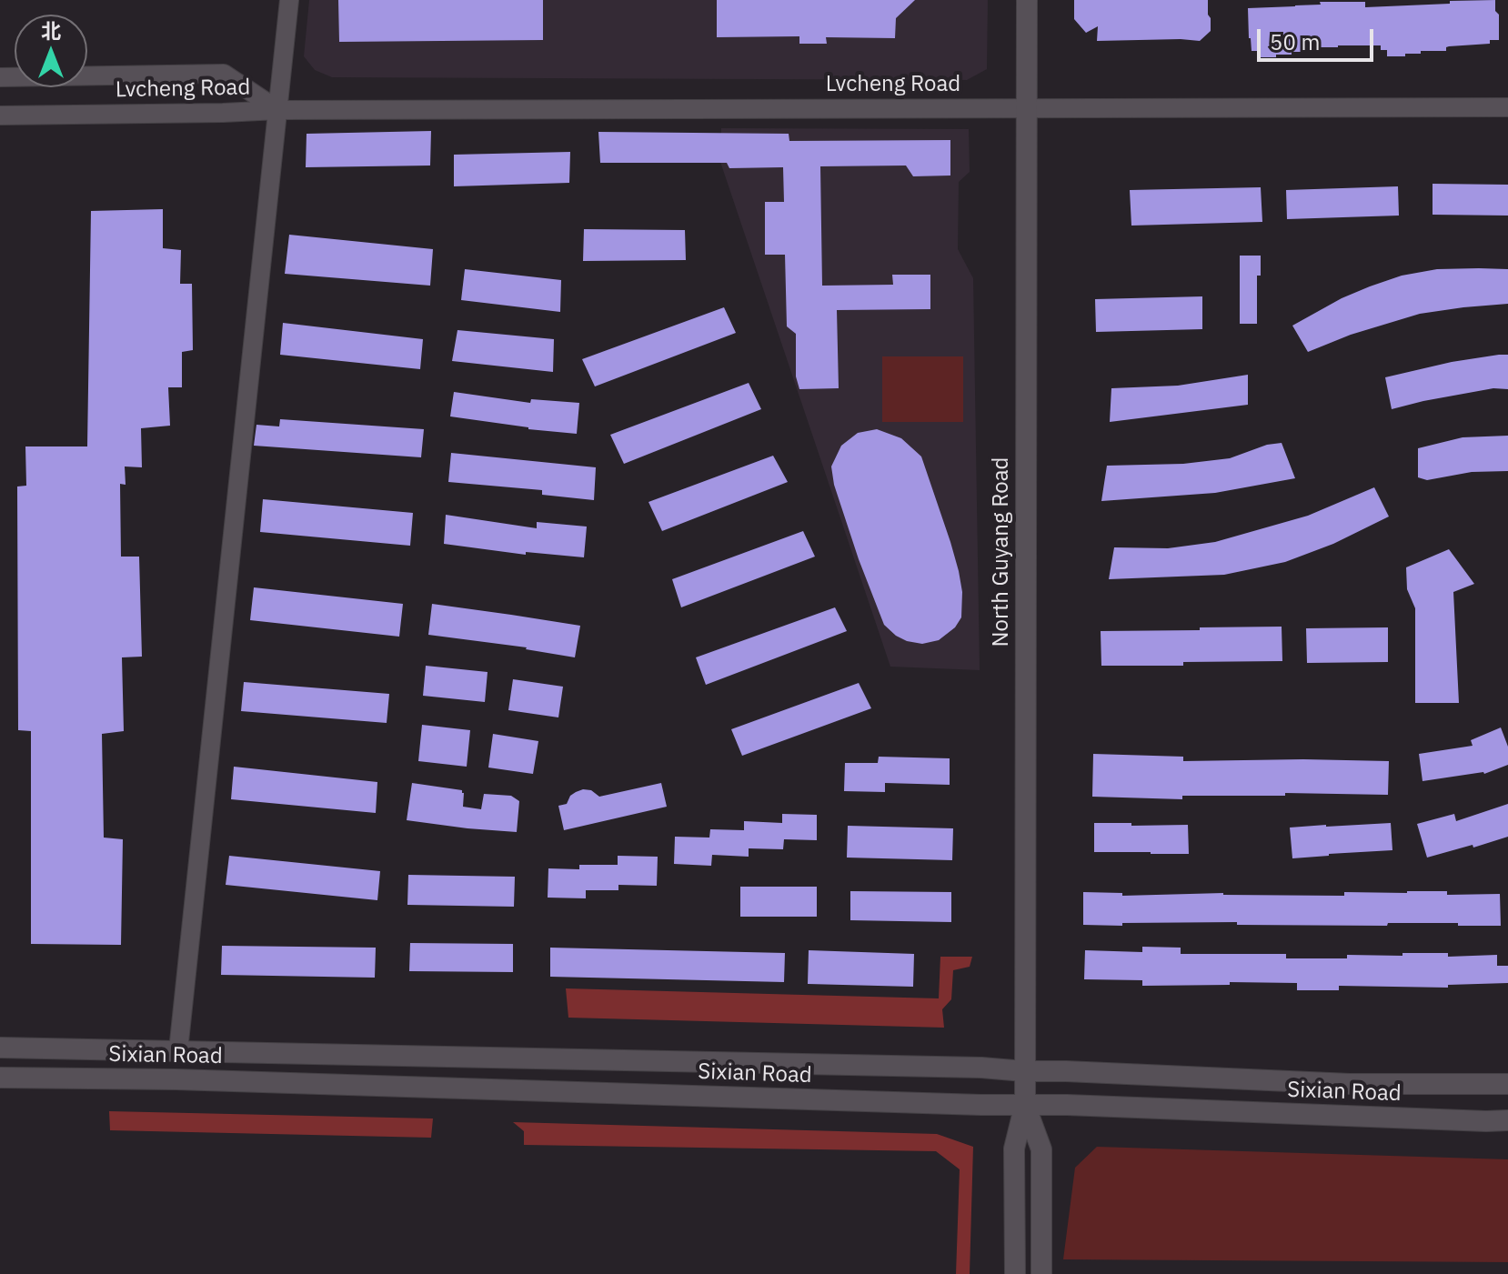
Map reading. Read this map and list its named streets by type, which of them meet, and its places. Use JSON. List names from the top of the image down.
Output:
{
  "streets": {
    "main road": ["North Guyang Road", "Sixian Road"],
    "street": ["Lvcheng Road"]
  },
  "crossings": [
    ["Lvcheng Road", "North Guyang Road"],
    ["North Guyang Road", "Sixian Road"]
  ],
  "scale_bar": "50 m",
  "north": "top"
}
